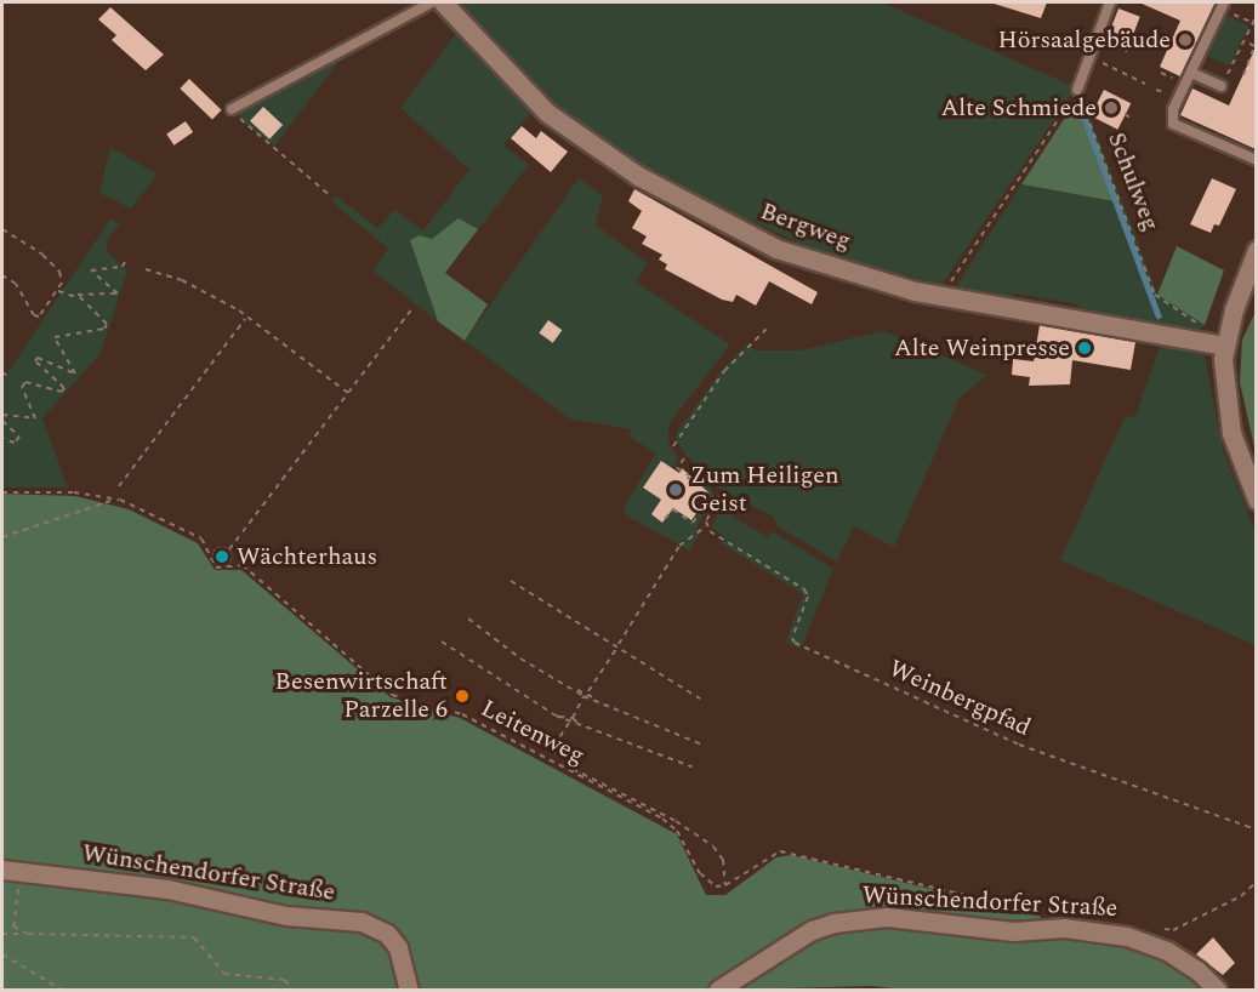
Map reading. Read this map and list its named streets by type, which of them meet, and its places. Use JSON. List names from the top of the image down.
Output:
{
  "streets": {
    "street": ["Bergweg", "Wünschendorfer Straße"],
    "path": ["Schulweg", "Weinbergpfad", "Leitenweg"]
  },
  "crossings": [
    ["Schulweg", "Bergweg"]
  ],
  "places": [
    "Hörsaalgebäude",
    "Alte Schmiede",
    "Alte Weinpresse",
    "Zum Heiligen Geist",
    "Wächterhaus",
    "Besenwirtschaft Parzelle 6"
  ]
}
